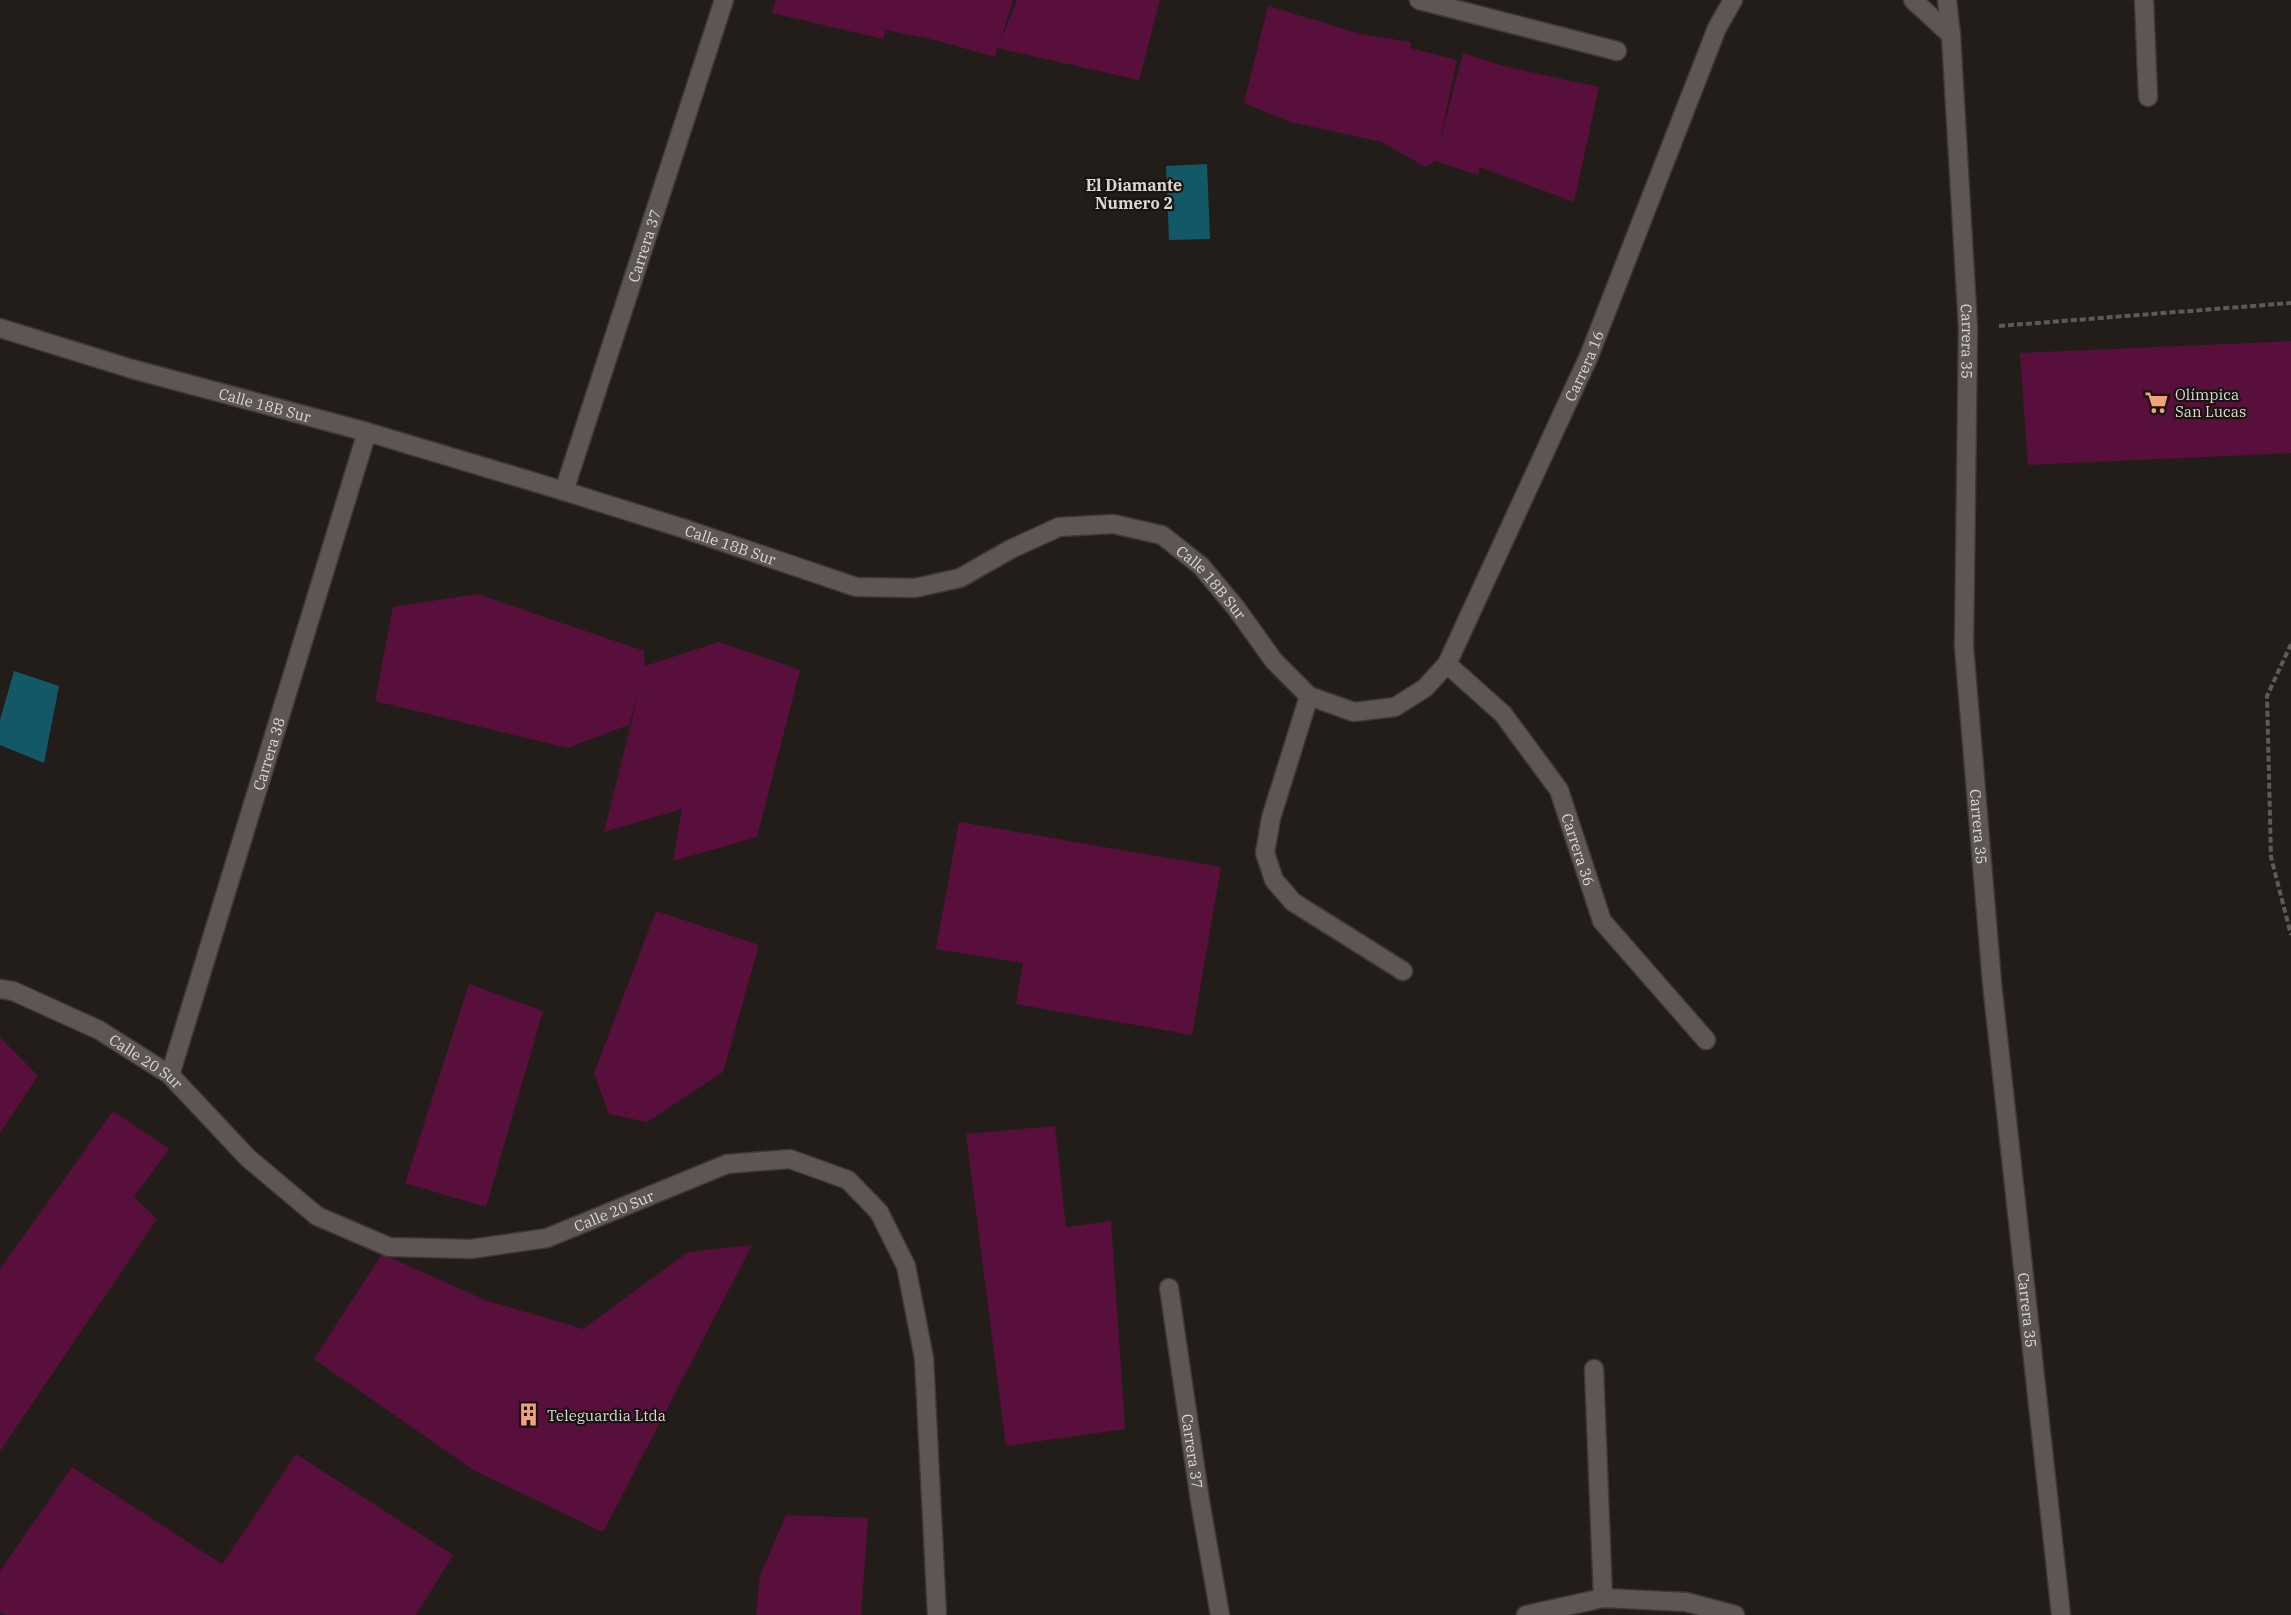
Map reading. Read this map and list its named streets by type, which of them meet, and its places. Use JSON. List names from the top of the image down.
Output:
{
  "streets": {
    "street": [
      "Carrera 37",
      "Carrera 35",
      "Carrera 16",
      "Calle 18B Sur",
      "Carrera 38",
      "Carrera 36",
      "Calle 20 Sur"
    ]
  },
  "crossings": [
    ["Carrera 37", "Calle 18B Sur"],
    ["Carrera 16", "Calle 18B Sur"],
    ["Carrera 16", "Carrera 36"],
    ["Calle 18B Sur", "Carrera 38"],
    ["Carrera 38", "Calle 20 Sur"]
  ],
  "districts": ["El Diamante Numero 2"],
  "places": {
    "supermarket": ["Olímpica San Lucas"],
    "building": ["Teleguardia Ltda"]
  }
}
